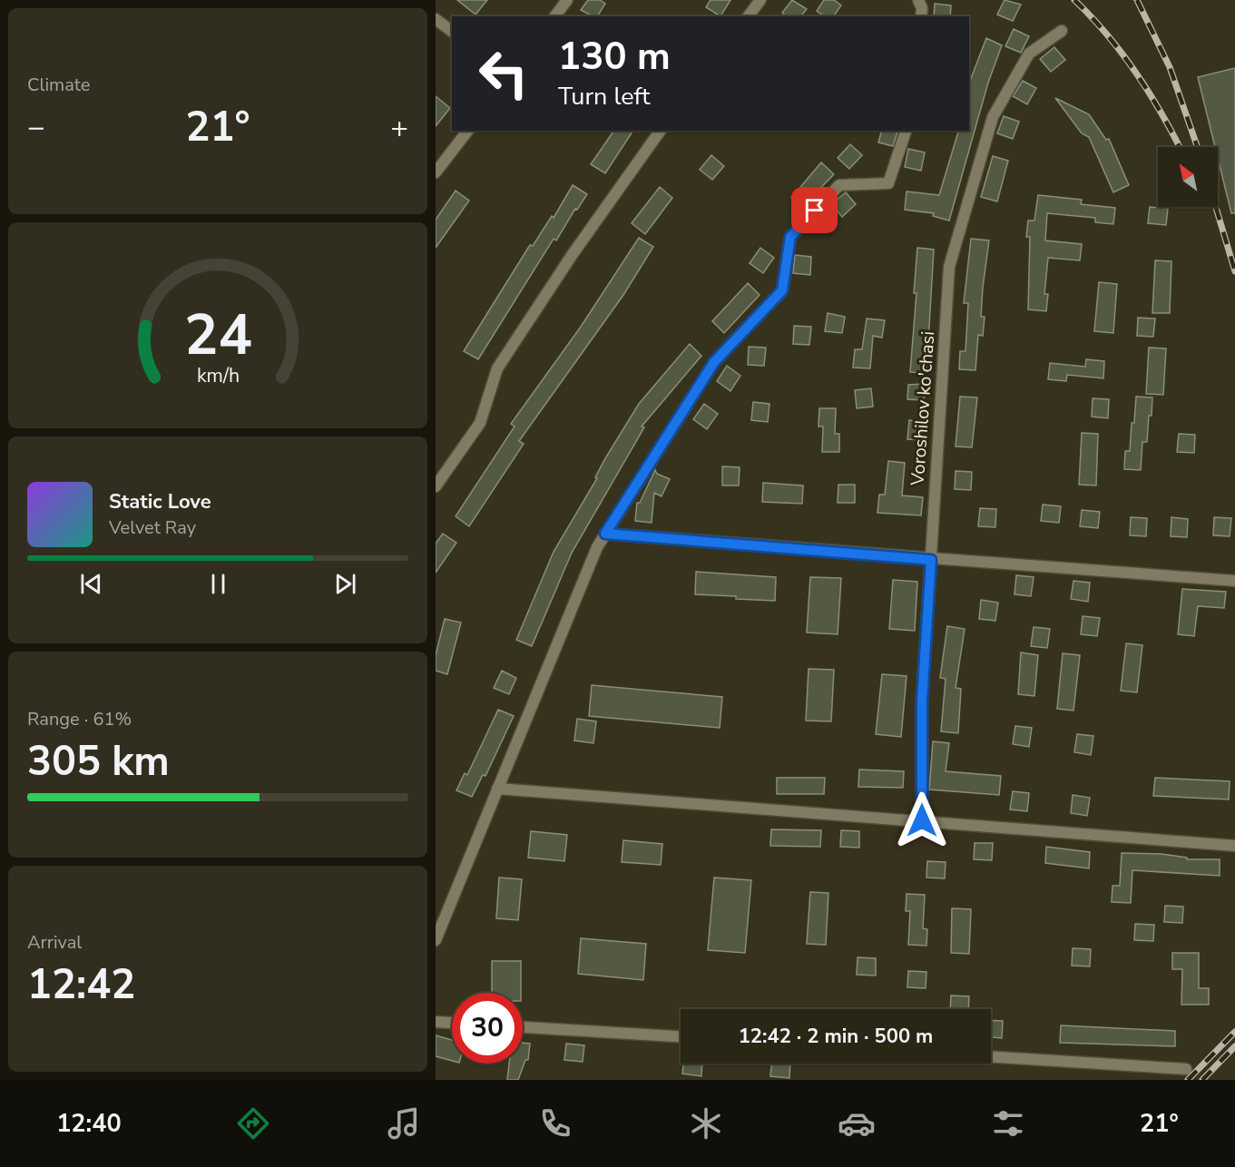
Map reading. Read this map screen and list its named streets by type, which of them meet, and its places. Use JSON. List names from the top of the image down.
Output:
{
  "streets": {
    "street": ["Voroshilov ko'chasi"]
  },
  "north": "top left",
  "page": {
    "tile": [
      "Climate",
      ["Range · 61%", "305 km"],
      ["Arrival", "12:42"]
    ],
    "turn": ["130 m", "Turn left"],
    "heat": ["−", "21°", "+"],
    "song": ["Static Love", "Velvet Ray"],
    "limit": "30",
    "trip": "12:42 · 2 min · 500 m",
    "tabs": ["12:40", "21°"],
    "gauge": ["24", "km/h"]
  }
}
